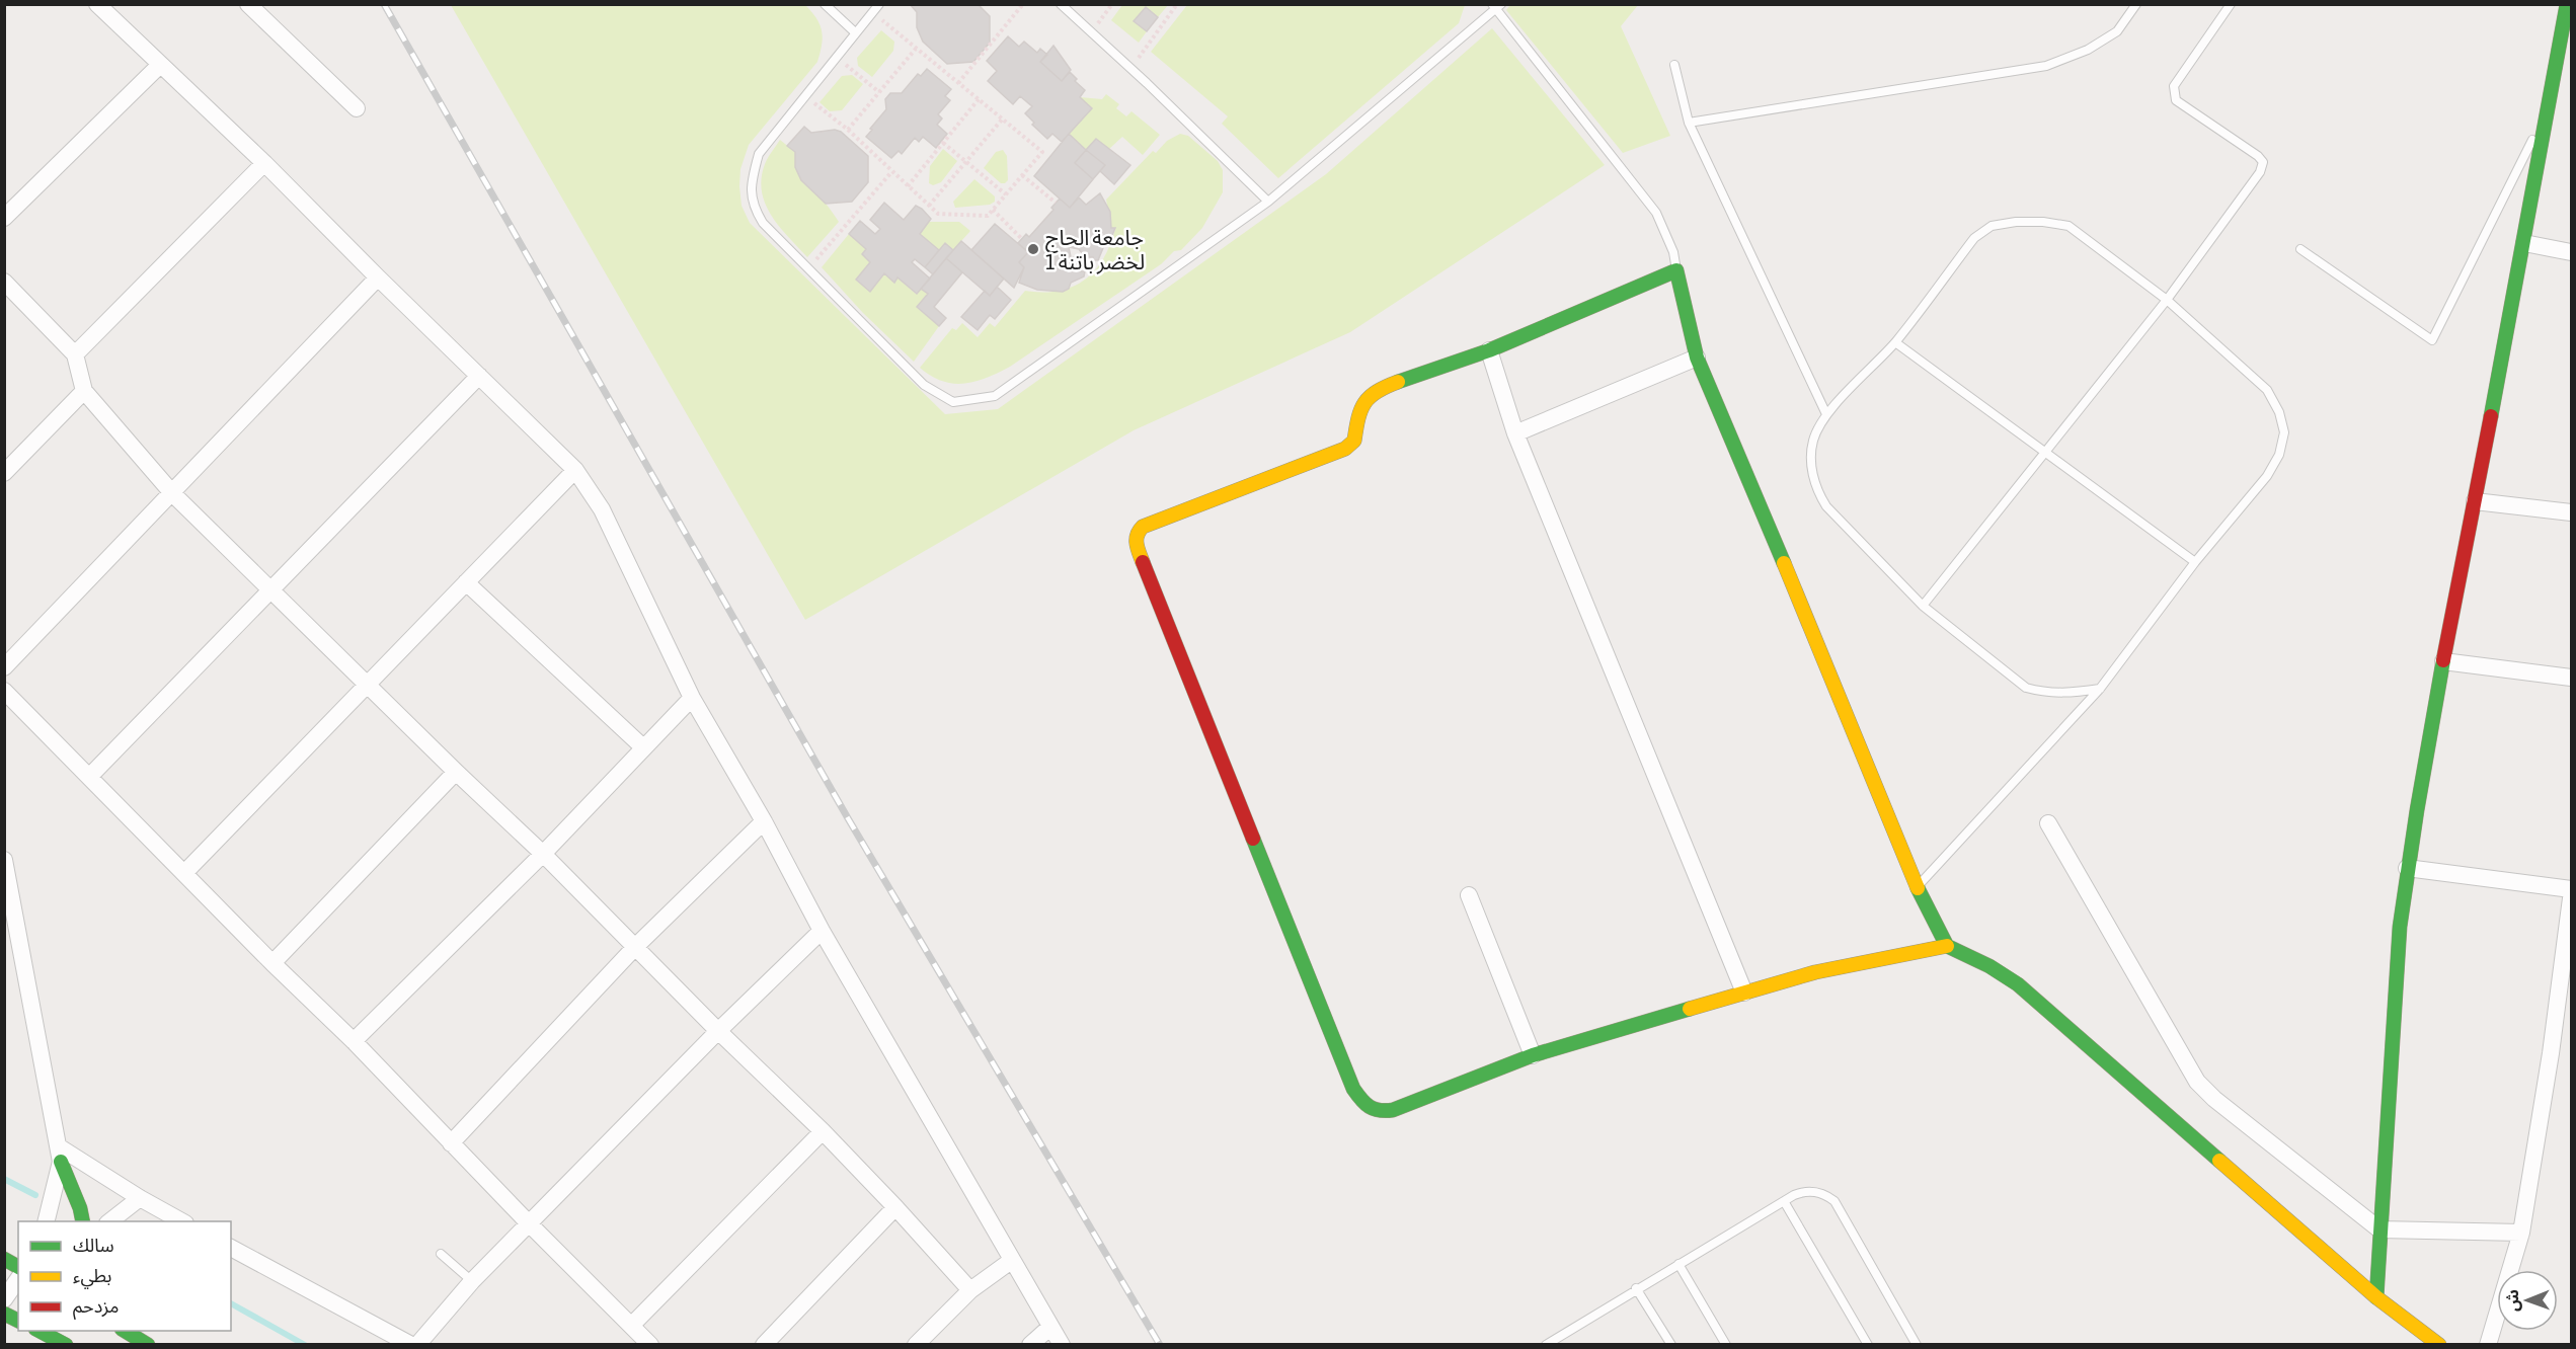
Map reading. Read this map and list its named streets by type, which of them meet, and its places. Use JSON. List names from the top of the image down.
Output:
{
  "places": ["جامعة الحاج لخضر باتنة 1"],
  "legend": ["سالك", "بطيء", "مزدحم"],
  "north": "left"
}
